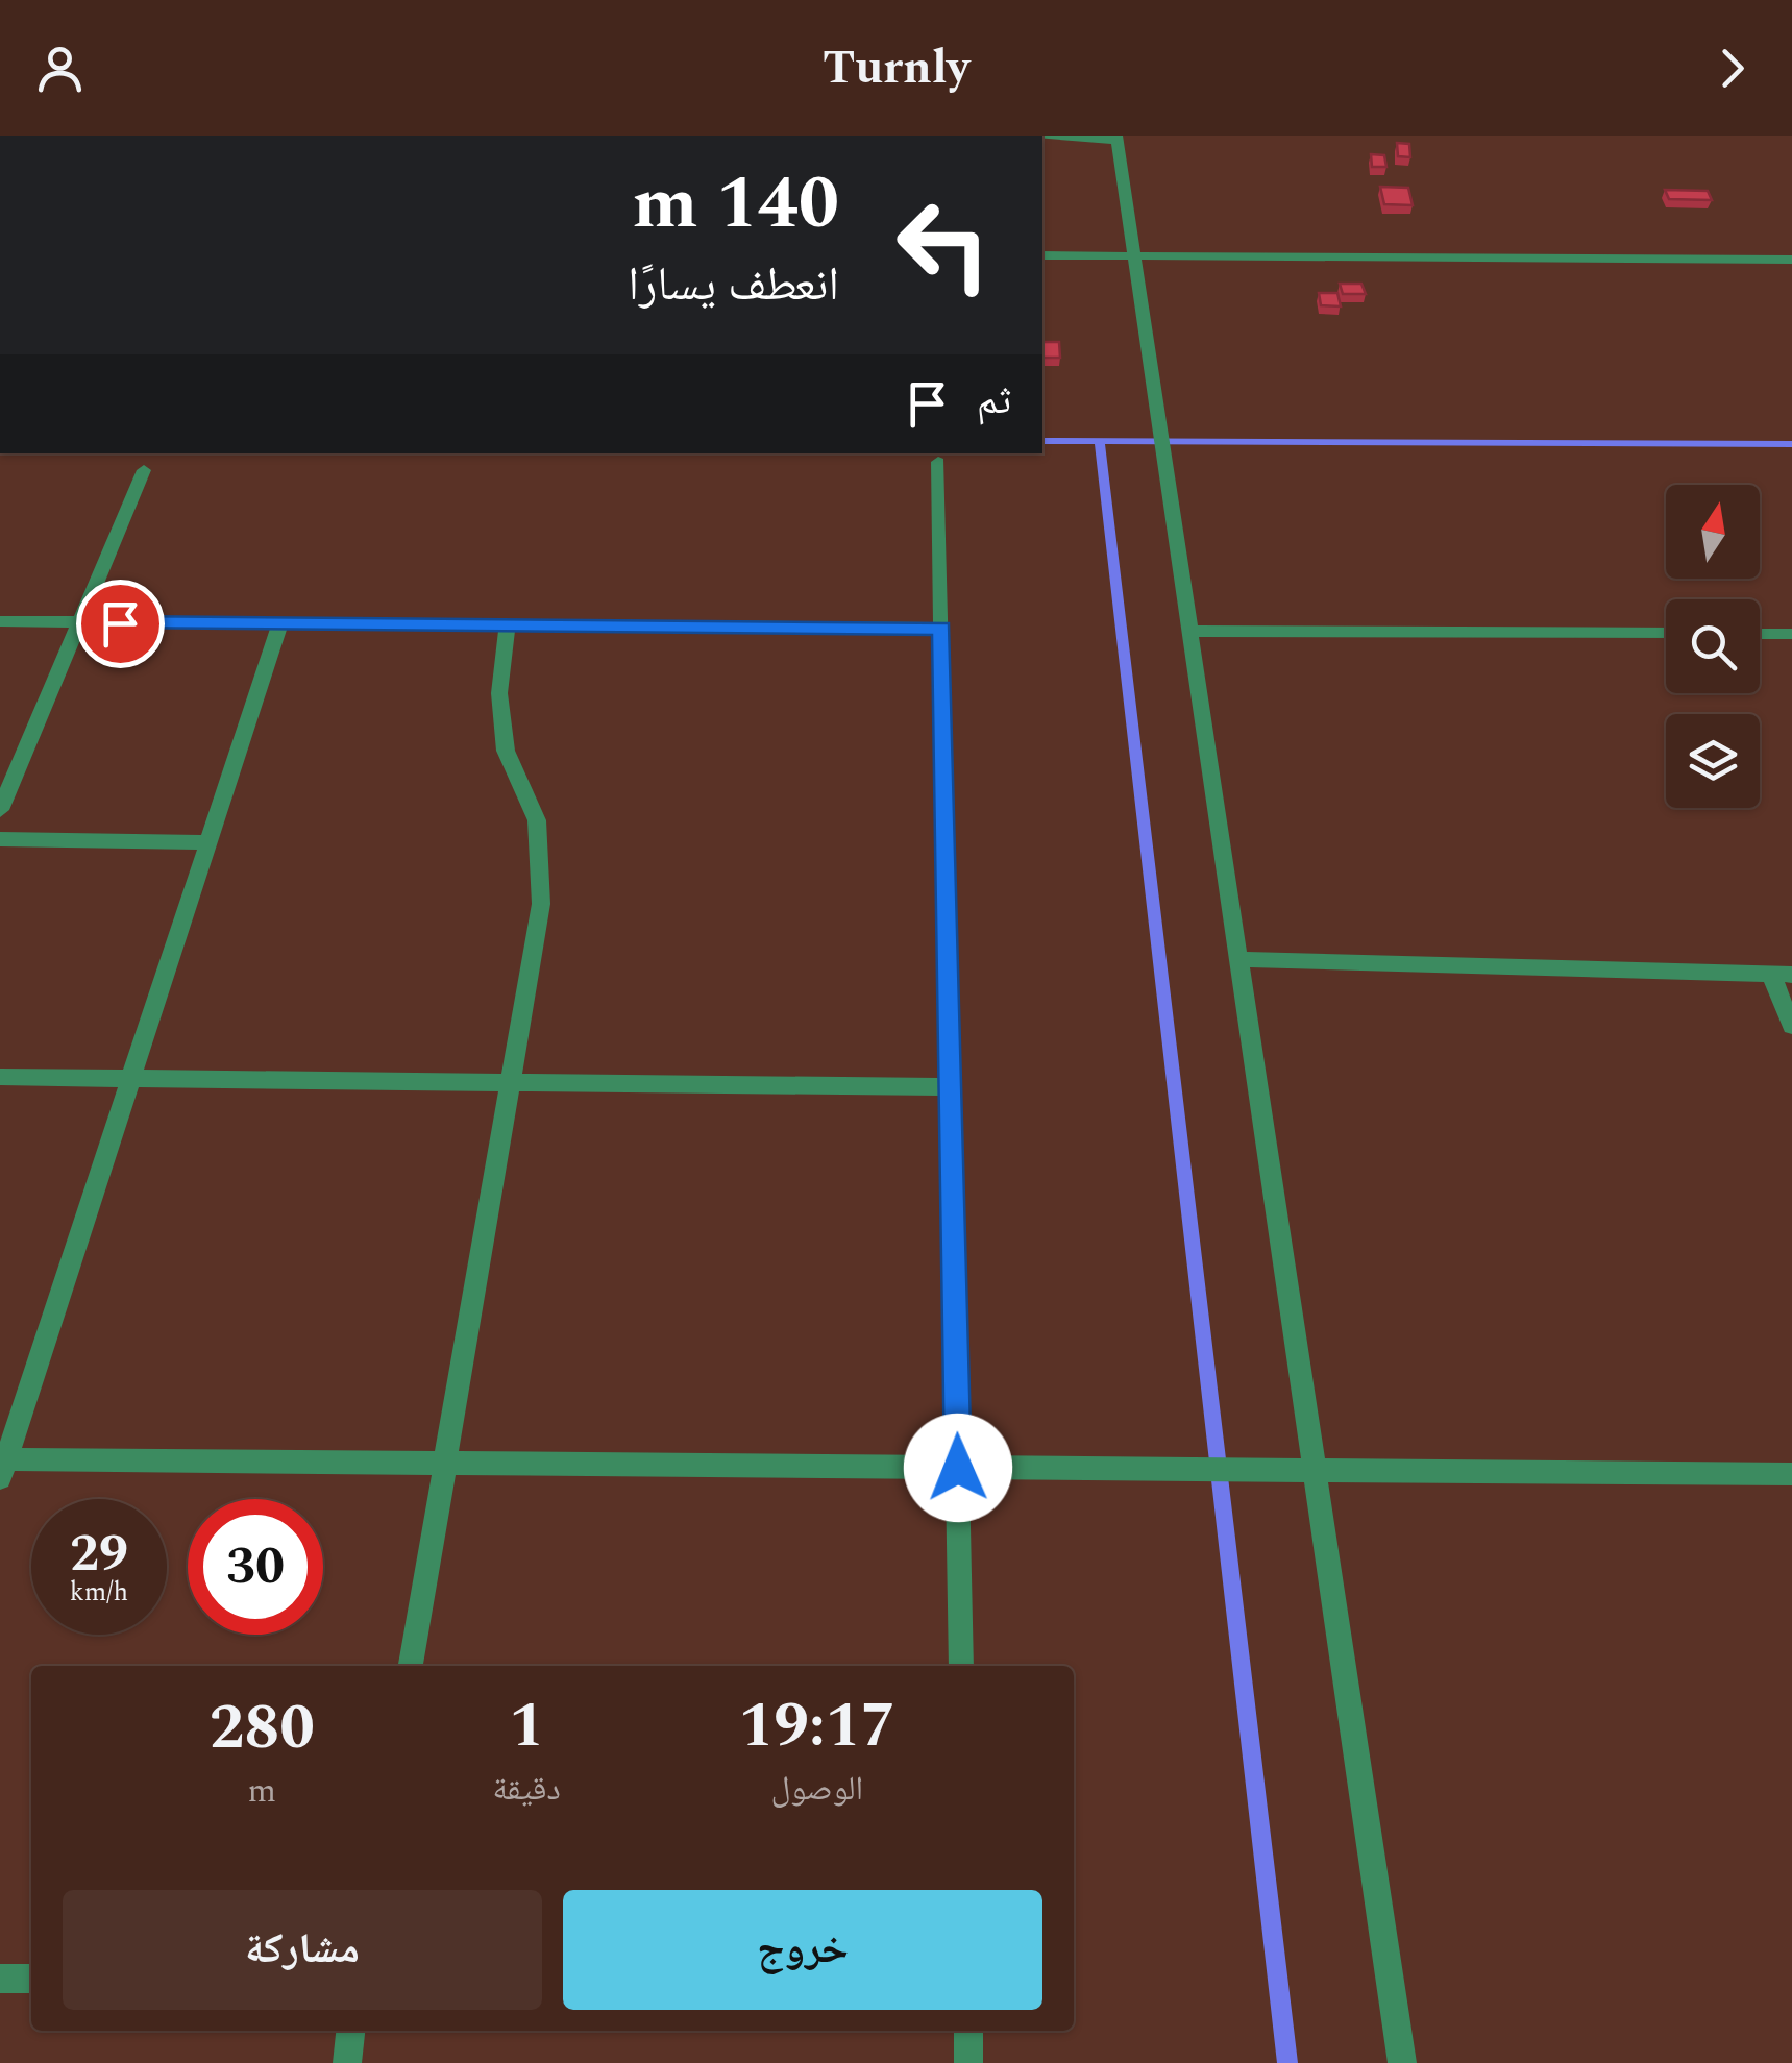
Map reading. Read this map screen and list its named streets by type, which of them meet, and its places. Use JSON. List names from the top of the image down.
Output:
{
  "north": "top",
  "page": {
    "header": "Turnly",
    "turn": ["140 m", "انعطف يسارًا"],
    "then": "ثم",
    "speed": "29 km/h",
    "limit": "30",
    "eta": [
      "19:17",
      "الوصول",
      "1",
      "دقيقة",
      "280",
      "m"
    ],
    "buttons": ["خروج", "مشاركة"]
  }
}
